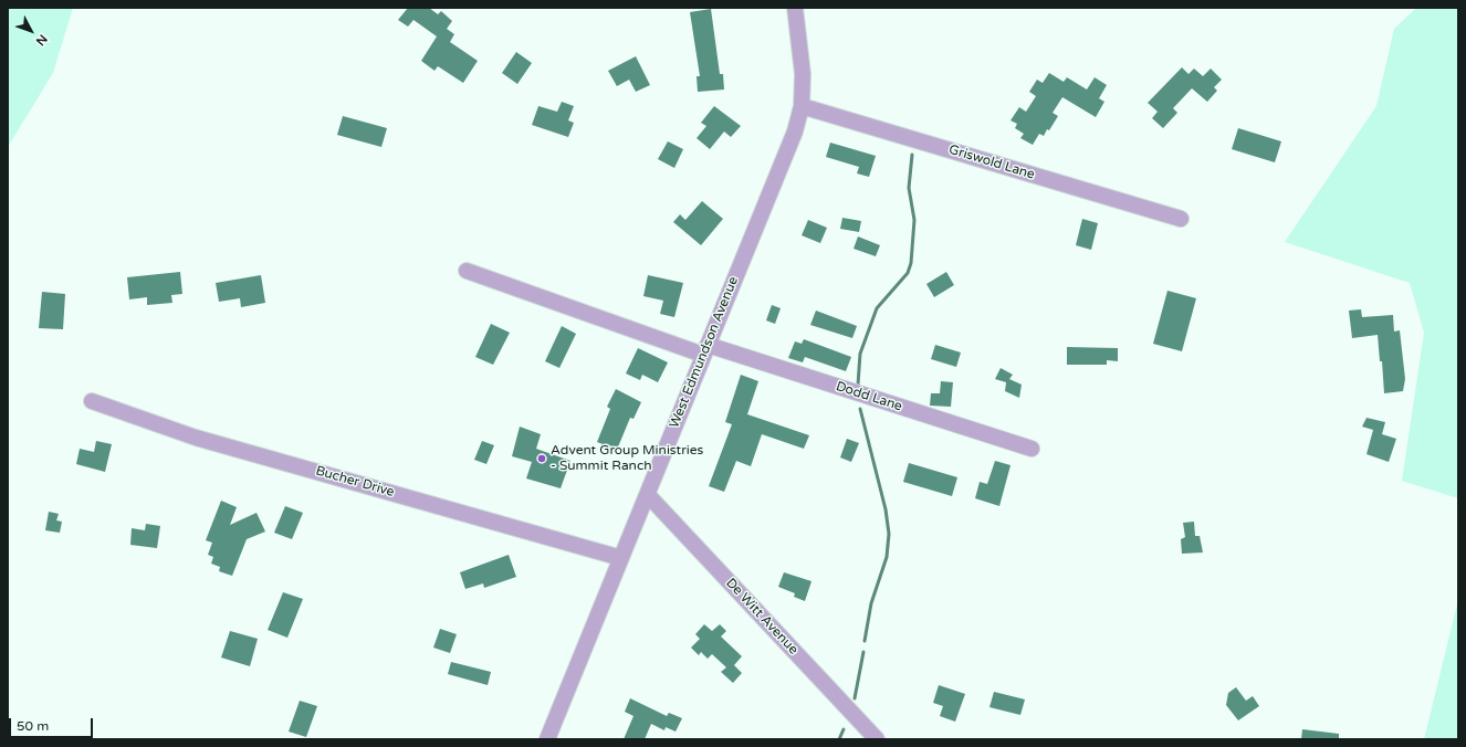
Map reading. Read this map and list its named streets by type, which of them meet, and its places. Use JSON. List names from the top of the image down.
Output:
{
  "streets": {
    "street": [
      "Griswold Lane",
      "West Edmundson Avenue",
      "Dodd Lane",
      "Bucher Drive",
      "De Witt Avenue"
    ]
  },
  "crossings": [
    ["Griswold Lane", "West Edmundson Avenue"],
    ["West Edmundson Avenue", "Dodd Lane"],
    ["West Edmundson Avenue", "Bucher Drive"],
    ["West Edmundson Avenue", "De Witt Avenue"]
  ],
  "places": ["Advent Group Ministries - Summit Ranch"],
  "scale_bar": "50 m",
  "north": "bottom right"
}
